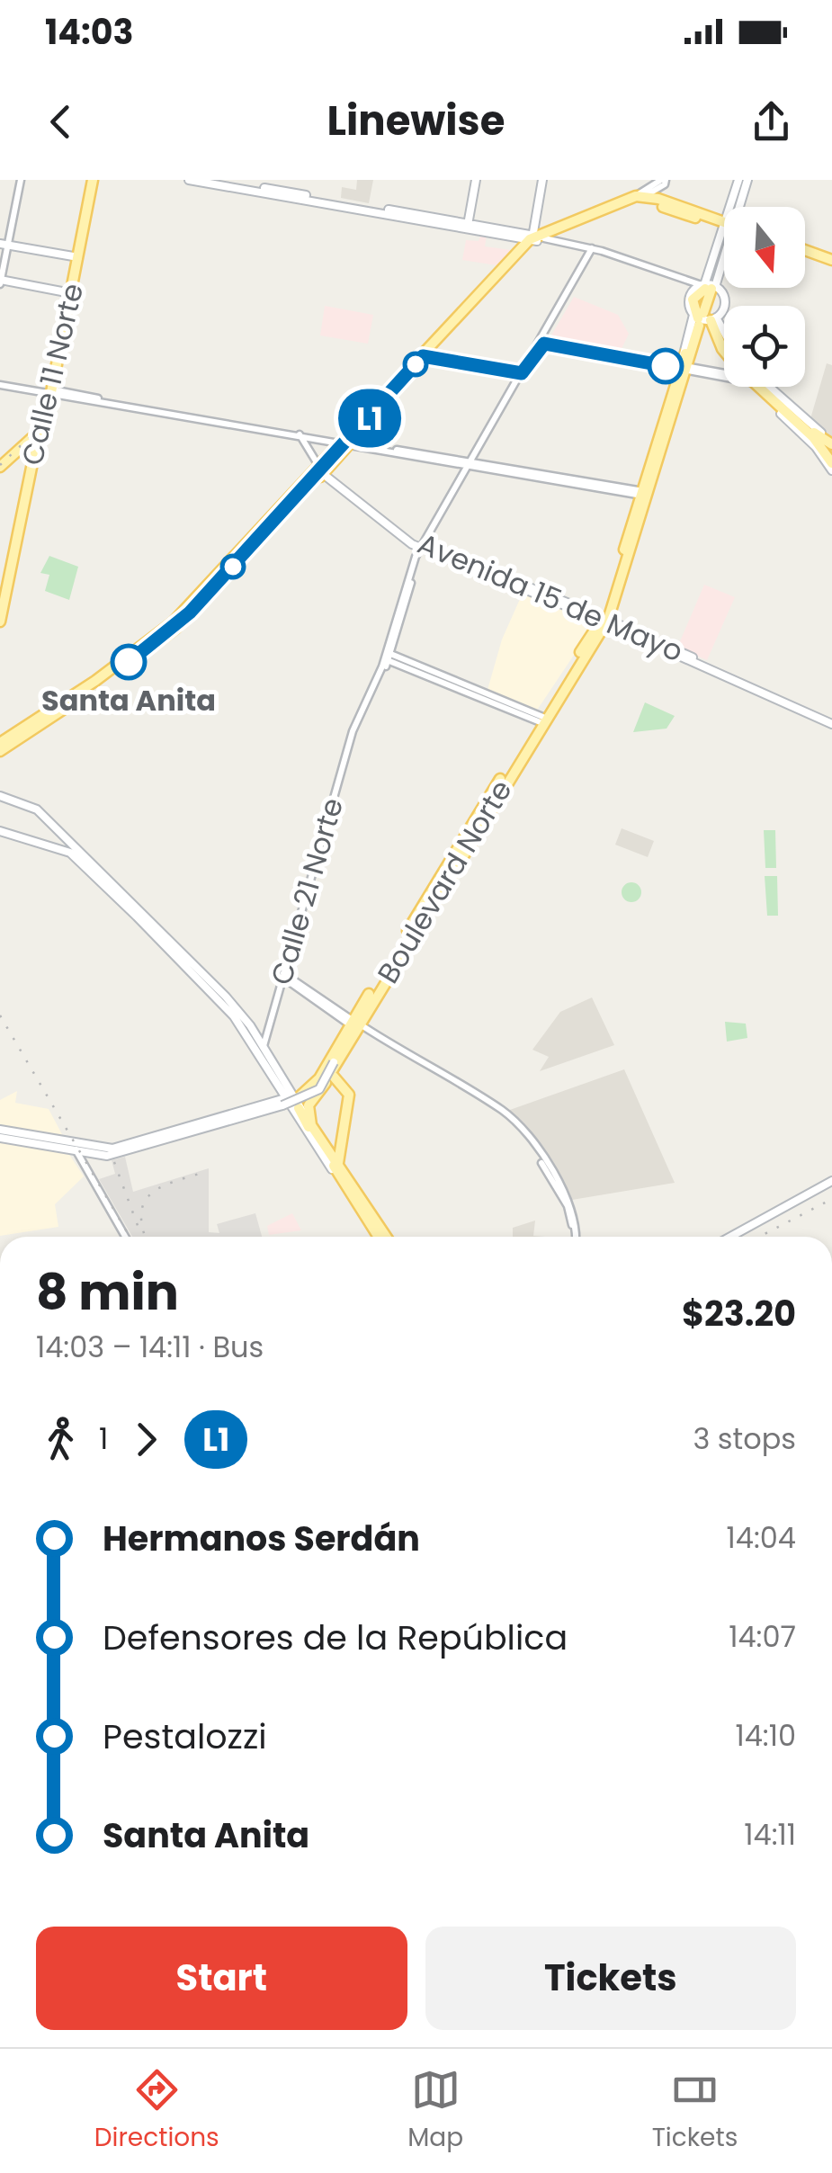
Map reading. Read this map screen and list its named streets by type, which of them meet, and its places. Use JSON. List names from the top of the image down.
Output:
{
  "streets": {
    "main road": ["Calle 11 Norte", "Avenida 15 de Mayo", "Boulevard Norte"],
    "street": ["Calle 21 Norte"]
  },
  "crossings": [
    ["Avenida 15 de Mayo", "Boulevard Norte"],
    ["Avenida 15 de Mayo", "Calle 21 Norte"]
  ],
  "places": ["Santa Anita"],
  "lines": ["bus line L1"],
  "north": "bottom",
  "page": {
    "status": "14:03",
    "header": "Linewise",
    "on_map": "L1",
    "heading": ["8 min", "14:03 – 14:11 · Bus", "$23.20"],
    "legs": ["1", "L1", "3 stops"],
    "list": [
      {
        "name": "Hermanos Serdán",
        "value": "14:04"
      },
      {
        "name": "Defensores de la República",
        "value": "14:07"
      },
      {
        "name": "Pestalozzi",
        "value": "14:10"
      },
      {
        "name": "Santa Anita",
        "value": "14:11"
      }
    ],
    "buttons": ["Start", "Tickets"],
    "tabs": ["Directions", "Map", "Tickets"]
  }
}
